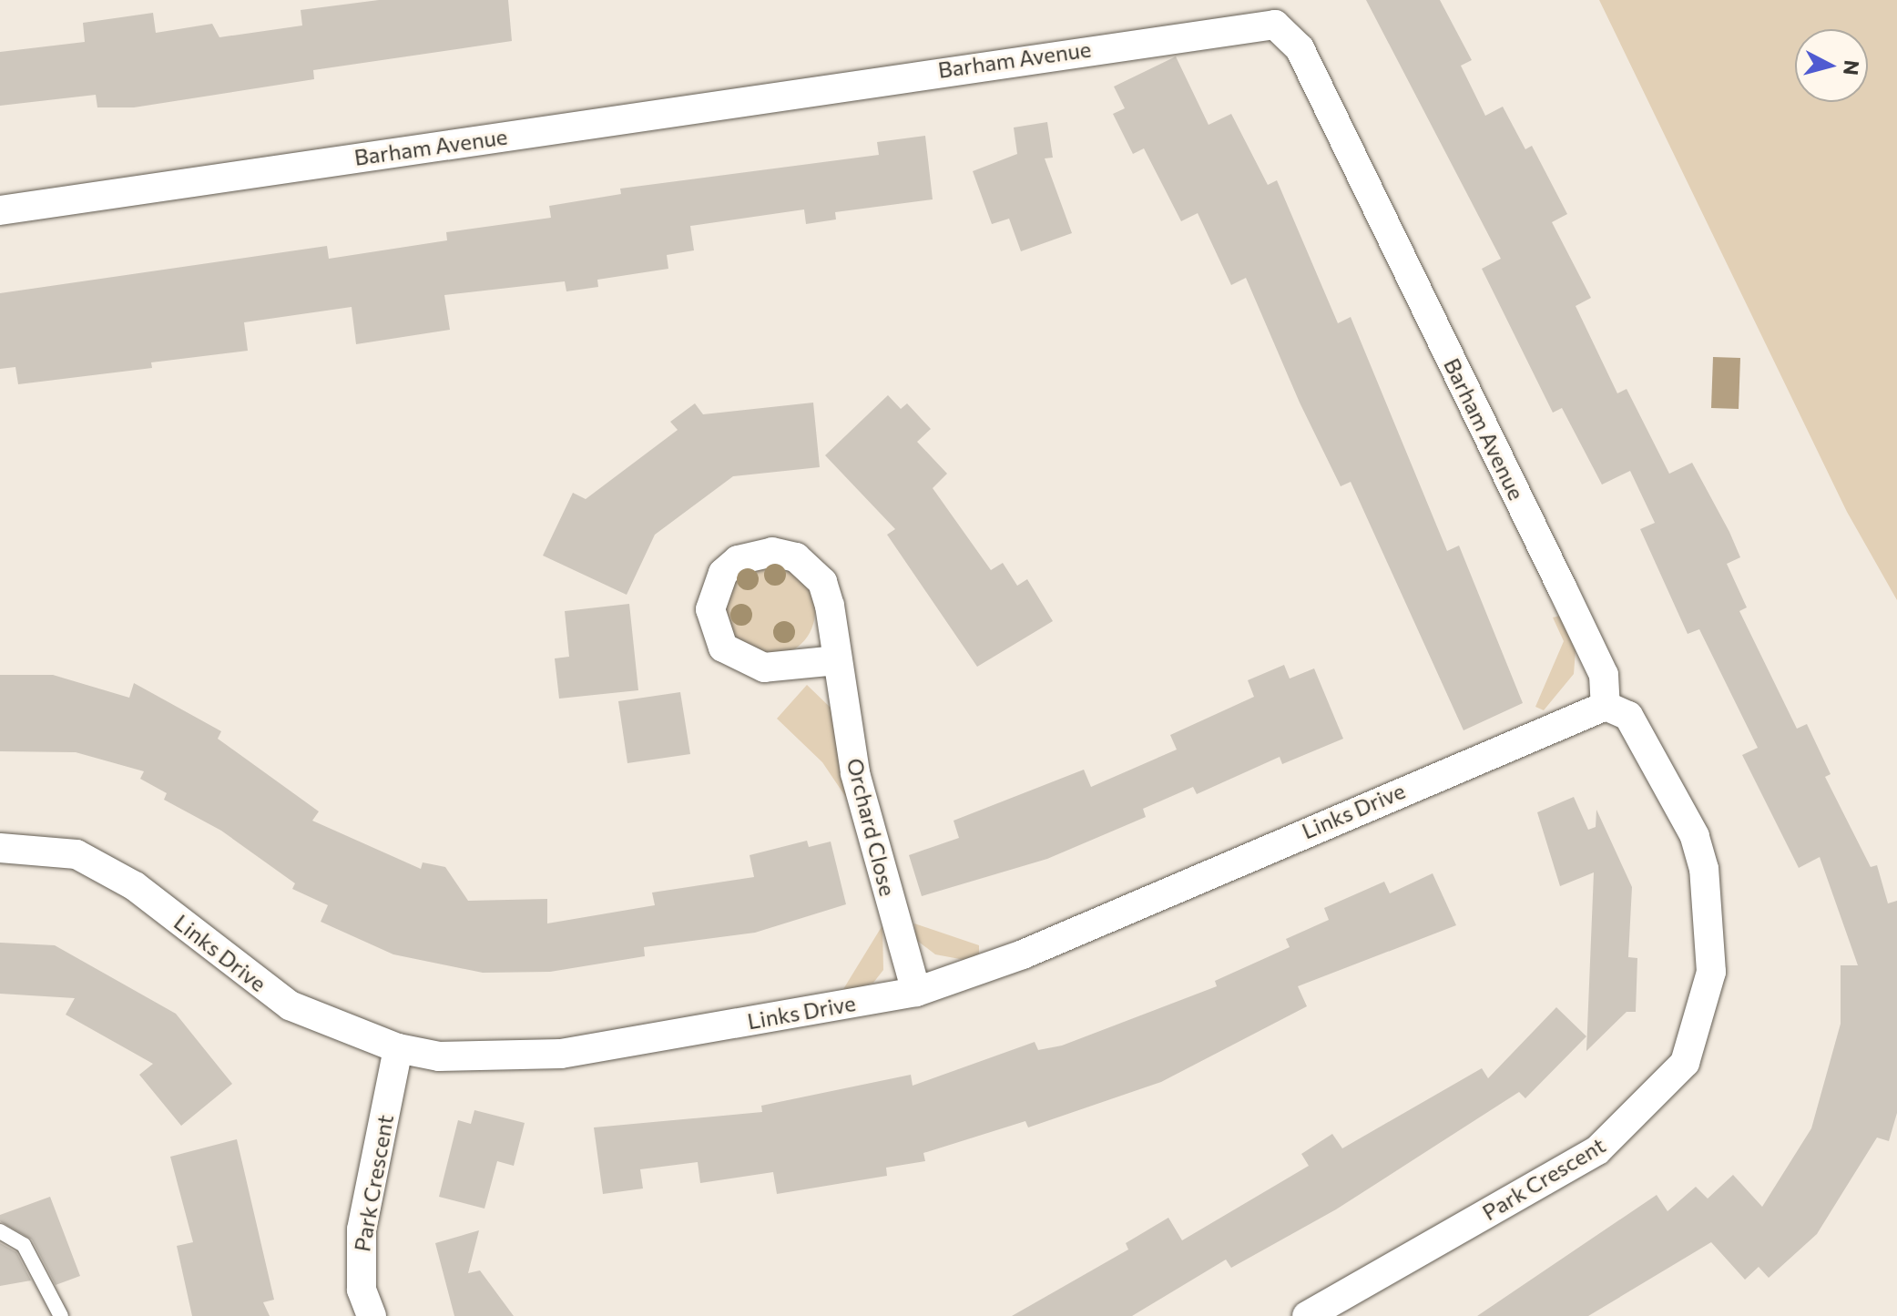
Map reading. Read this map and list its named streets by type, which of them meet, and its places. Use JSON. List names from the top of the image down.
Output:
{
  "streets": {
    "street": [
      "Barham Avenue",
      "Links Drive",
      "Orchard Close",
      "Park Crescent"
    ]
  },
  "crossings": [
    ["Barham Avenue", "Links Drive"],
    ["Barham Avenue", "Park Crescent"],
    ["Links Drive", "Orchard Close"],
    ["Links Drive", "Park Crescent"]
  ],
  "north": "right"
}
